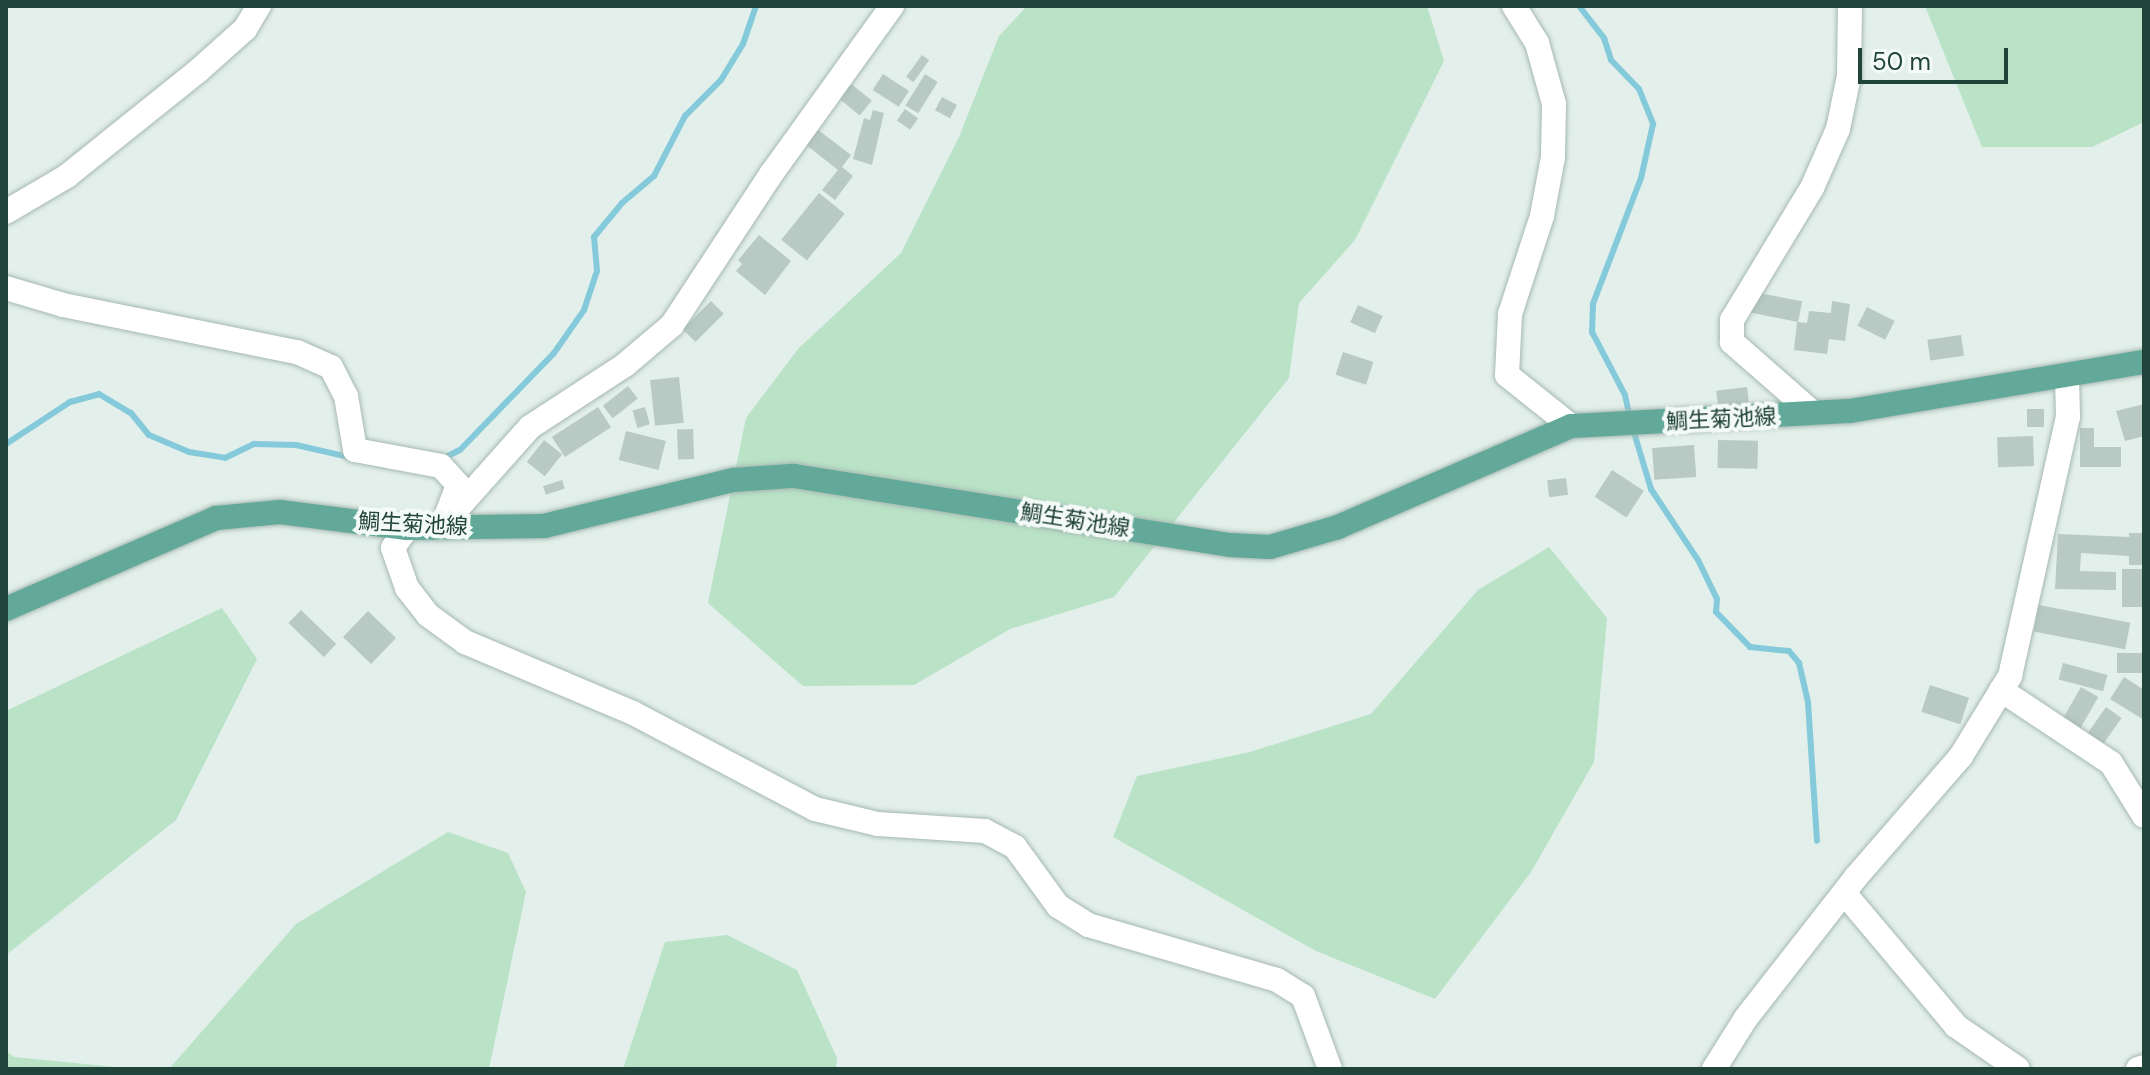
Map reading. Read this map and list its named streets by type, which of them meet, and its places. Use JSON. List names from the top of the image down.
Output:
{
  "streets": {
    "main road": ["鯛生菊池線"]
  },
  "scale_bar": "50 m"
}
